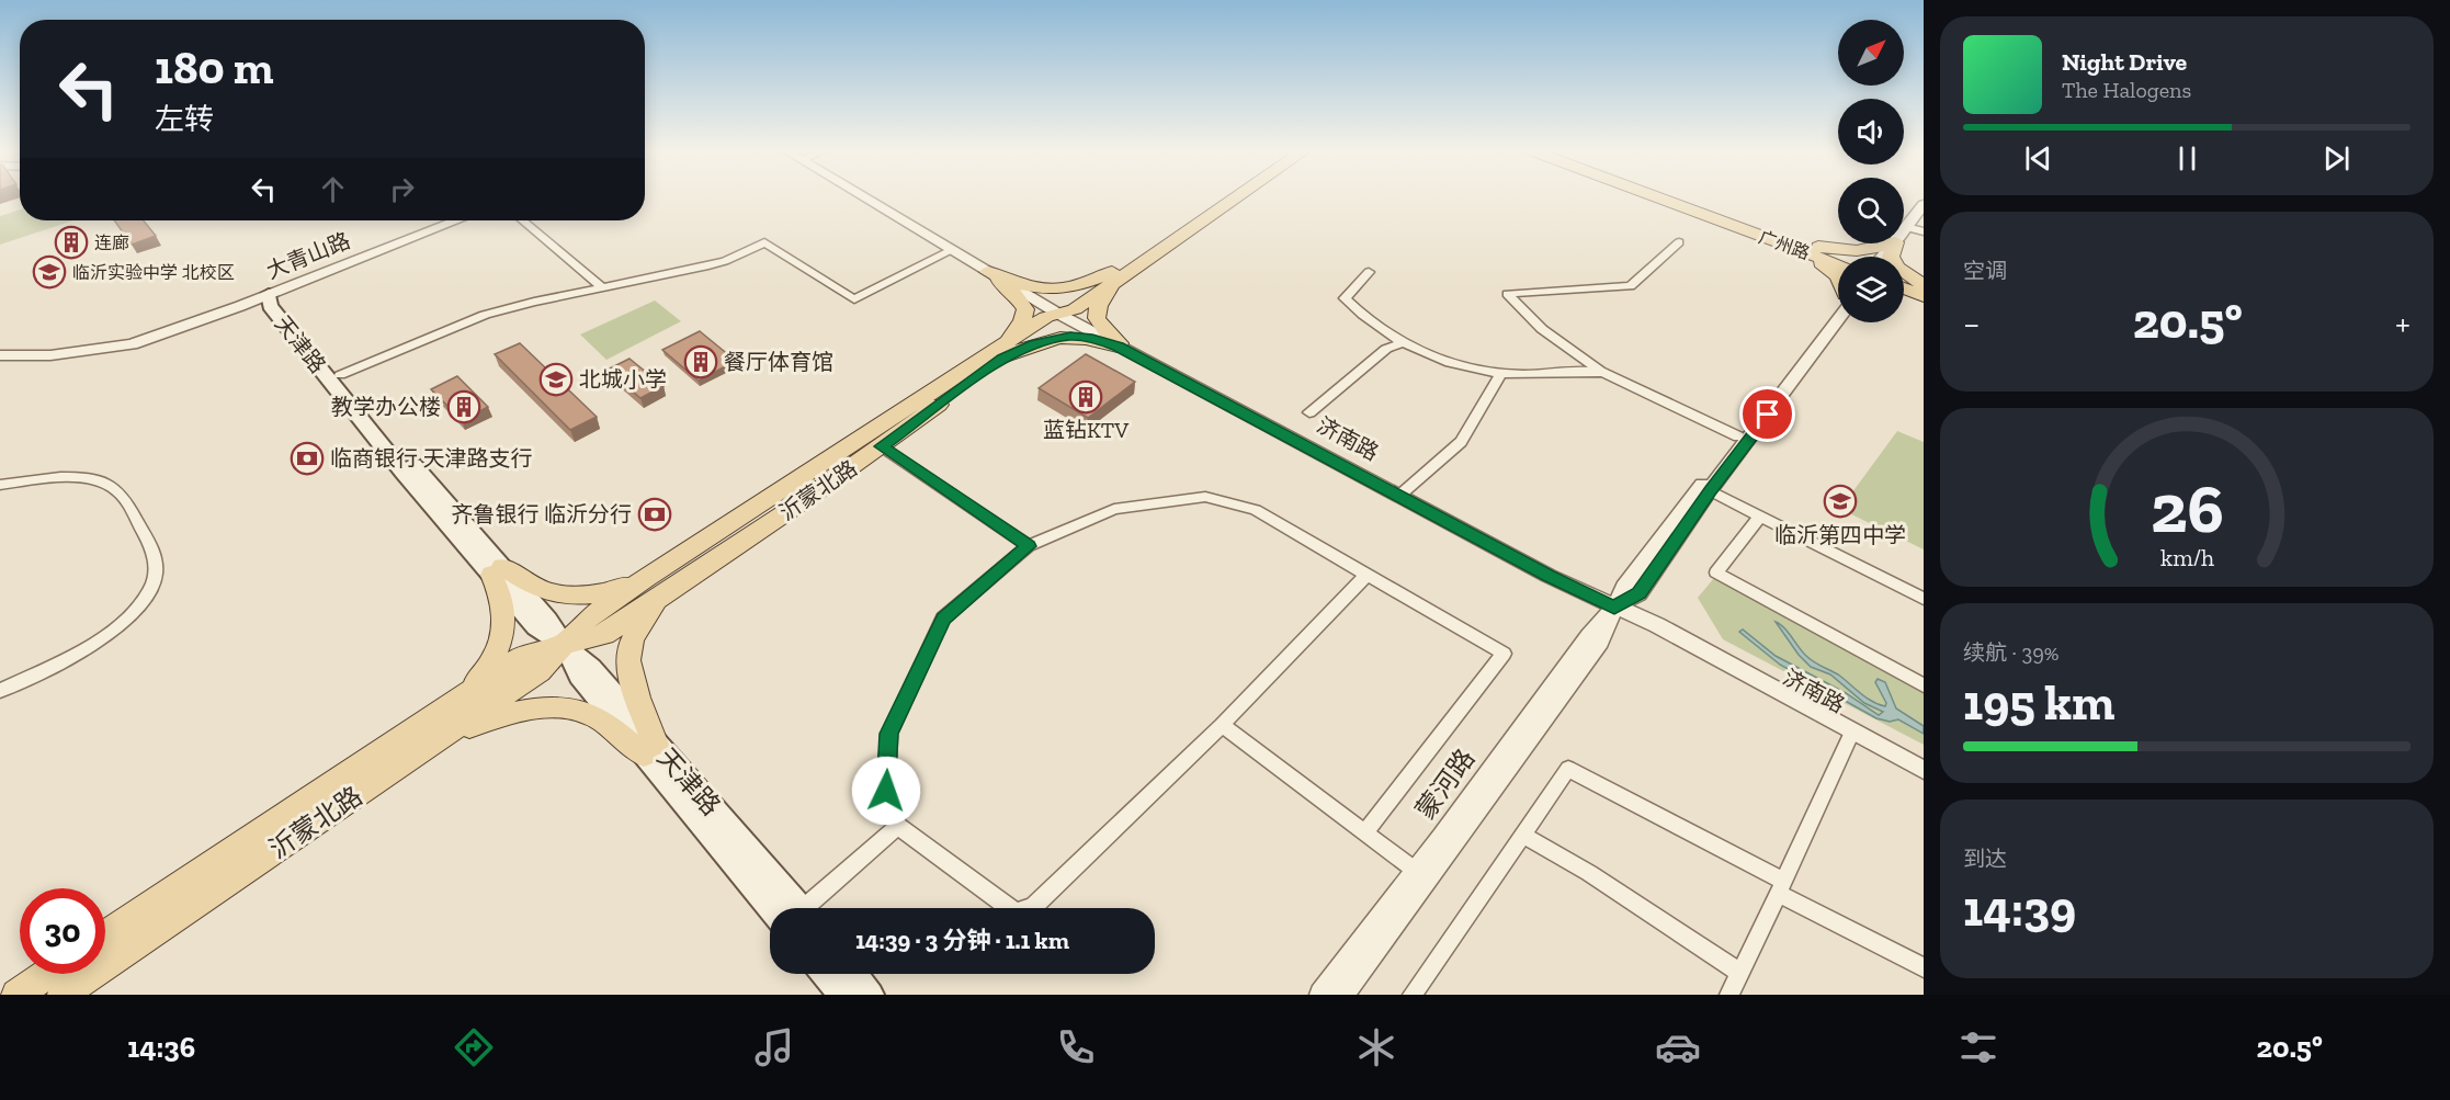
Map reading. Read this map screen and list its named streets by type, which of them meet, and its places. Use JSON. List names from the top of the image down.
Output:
{
  "streets": {
    "main road": ["广州路", "天津路", "沂蒙北路"],
    "street": ["大青山路", "济南路", "蒙河路"]
  },
  "crossings": [
    ["大青山路", "天津路"],
    ["天津路", "沂蒙北路"],
    ["济南路", "沂蒙北路"],
    ["济南路", "蒙河路"]
  ],
  "places": {
    "building": [
      "连廊",
      "餐厅体育馆",
      "蓝钻KTV",
      "教学办公楼"
    ],
    "school or university": ["临沂实验中学 北校区", "北城小学", "临沂第四中学"],
    "bank": ["临商银行 天津路支行", "齐鲁银行 临沂分行"]
  },
  "north": "top right",
  "page": {
    "turn": ["180 m", "左转"],
    "song": ["Night Drive", "The Halogens"],
    "tile": [
      "空调",
      ["续航 · 39%", "195 km"],
      ["到达", "14:39"]
    ],
    "heat": ["−", "20.5°", "+"],
    "limit": "30",
    "trip": "14:39 · 3 分钟 · 1.1 km",
    "tabs": ["14:36", "20.5°"],
    "gauge": ["26", "km/h"]
  }
}
